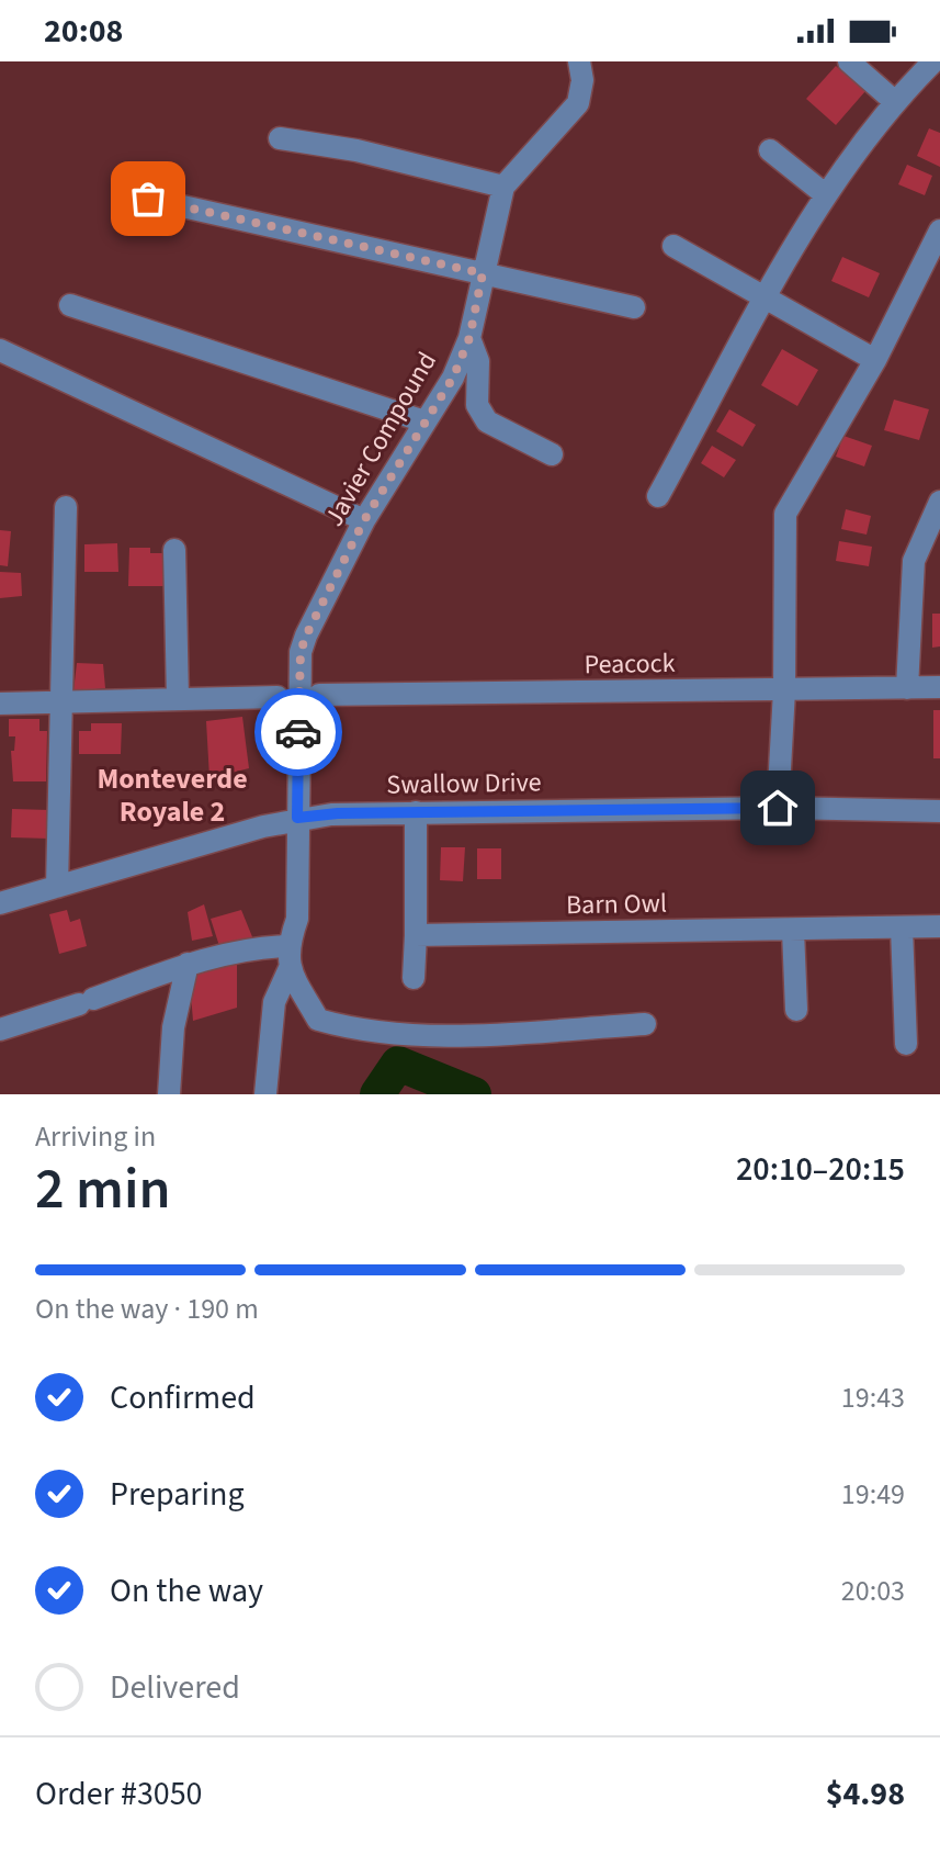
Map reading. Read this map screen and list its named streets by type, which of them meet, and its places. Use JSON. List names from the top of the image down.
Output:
{
  "streets": {
    "street": [
      "Javier Compound",
      "Peacock",
      "Swallow Drive",
      "Barn Owl"
    ]
  },
  "crossings": [
    ["Javier Compound", "Swallow Drive"]
  ],
  "districts": ["Monteverde Royale 2"],
  "page": {
    "status": "20:08",
    "heading": ["2 min", "Arriving in", "20:10–20:15"],
    "panel": ["Order #3050", "$4.98"],
    "bar": "On the way · 190 m",
    "list": [
      ["Confirmed", "19:43"],
      ["Preparing", "19:49"],
      ["On the way", "20:03"],
      "Delivered"
    ]
  }
}
